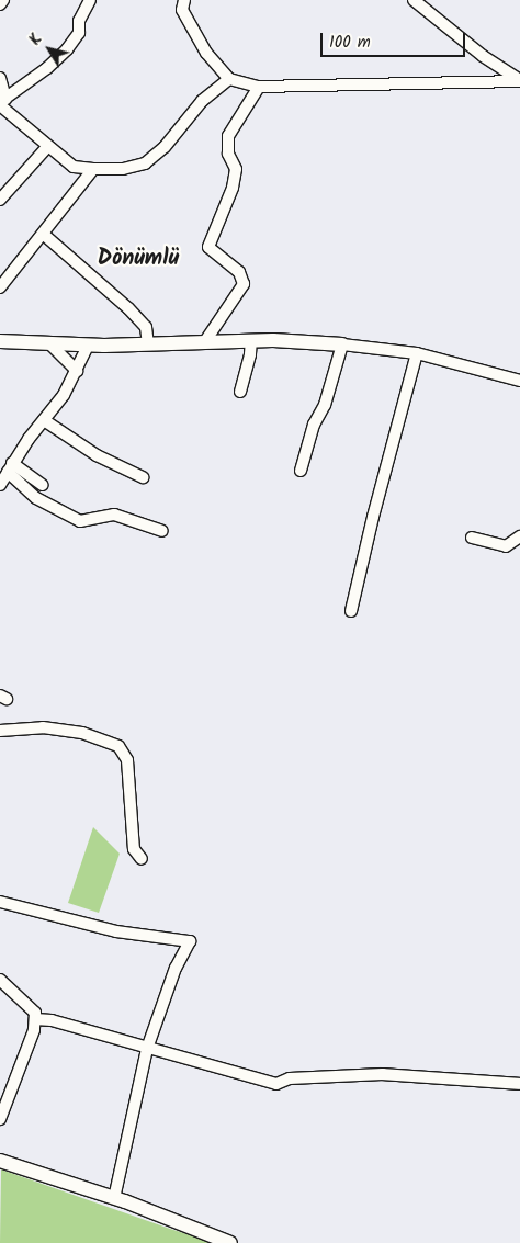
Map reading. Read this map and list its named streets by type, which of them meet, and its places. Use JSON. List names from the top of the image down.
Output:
{
  "districts": ["Dönümlü"],
  "scale_bar": "100 m",
  "north": "top left"
}
